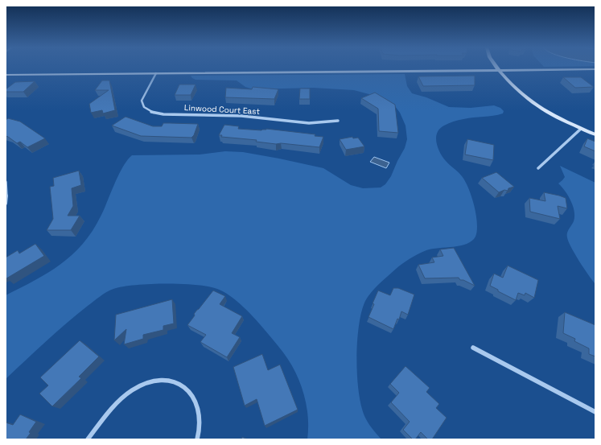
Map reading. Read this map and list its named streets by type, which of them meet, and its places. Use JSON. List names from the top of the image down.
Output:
{
  "streets": {
    "street": ["Linwood Court East"]
  }
}
